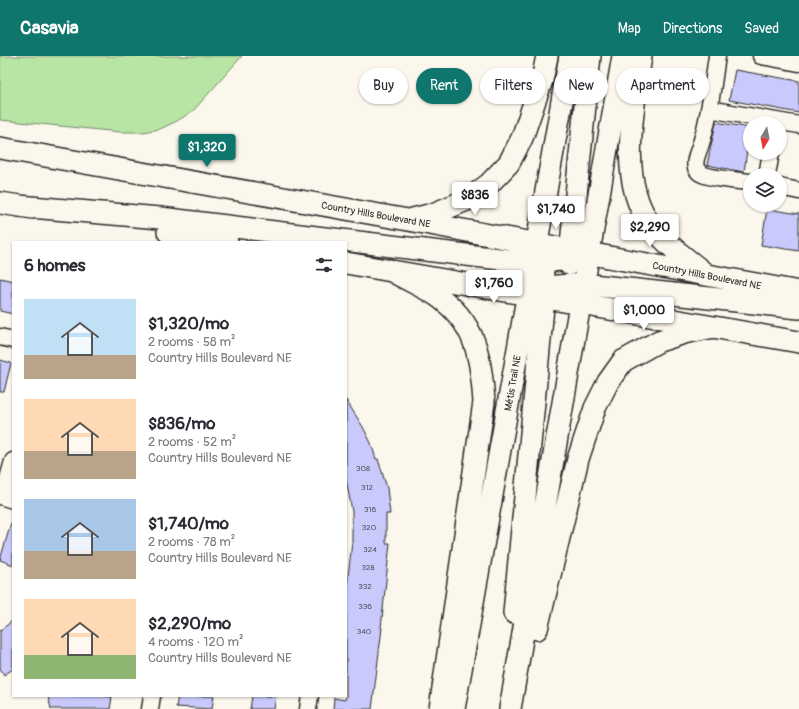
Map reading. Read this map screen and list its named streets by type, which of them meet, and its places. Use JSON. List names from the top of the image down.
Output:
{
  "streets": {
    "main road": ["Country Hills Boulevard NE", "Métis Trail NE"]
  },
  "crossings": [
    ["Country Hills Boulevard NE", "Métis Trail NE"]
  ],
  "house_numbers": [
    "308",
    "312",
    "316",
    "320",
    "324",
    "328",
    "332",
    "336",
    "340"
  ],
  "north": "bottom",
  "page": {
    "header": "Casavia",
    "nav": ["Map", "Directions", "Saved"],
    "chip": [
      "Buy",
      "Rent",
      "Filters",
      "New",
      "Apartment"
    ],
    "price": [
      "$1,320",
      "$836",
      "$1,740",
      "$2,290",
      "$1,760",
      "$1,000"
    ],
    "heading": "6 homes",
    "list": [
      {
        "name": "$1,320/mo",
        "note": "2 rooms · 58 m² · Country Hills Boulevard NE"
      },
      {
        "name": "$836/mo",
        "note": "2 rooms · 52 m² · Country Hills Boulevard NE"
      },
      {
        "name": "$1,740/mo",
        "note": "2 rooms · 78 m² · Country Hills Boulevard NE"
      },
      {
        "name": "$2,290/mo",
        "note": "4 rooms · 120 m² · Country Hills Boulevard NE"
      }
    ]
  }
}
